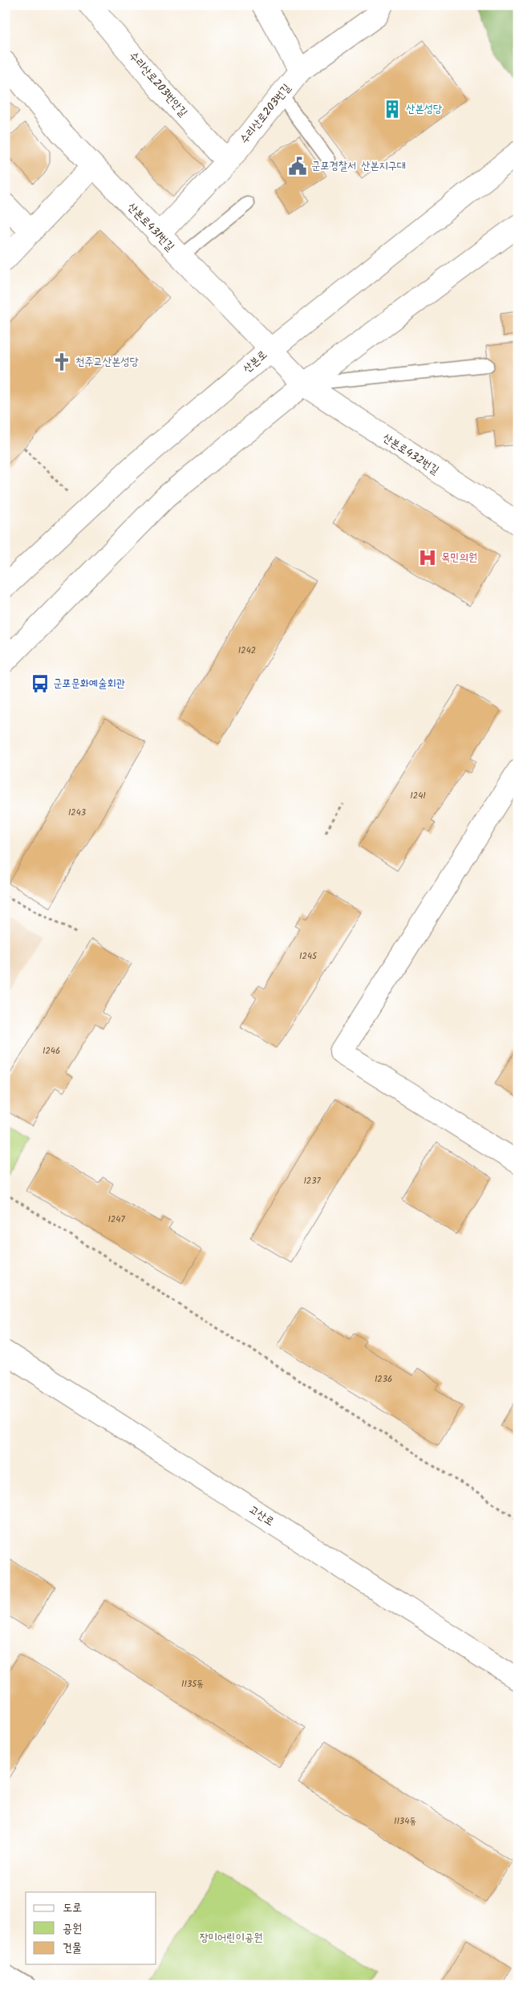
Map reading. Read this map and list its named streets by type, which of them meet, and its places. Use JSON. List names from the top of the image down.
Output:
{
  "streets": {
    "street": [
      "수리산로203번안길",
      "수리산로203번길",
      "산본로431번길",
      "산본로",
      "산본로432번길",
      "고산로"
    ]
  },
  "crossings": [
    ["수리산로203번안길", "수리산로203번길"],
    ["수리산로203번길", "산본로431번길"],
    ["산본로431번길", "산본로"],
    ["산본로431번길", "산본로432번길"]
  ],
  "parks": ["장미어린이공원"],
  "places": {
    "building": ["산본성당"],
    "public building": ["군포경찰서 산본지구대"],
    "church": ["천주교산본성당"],
    "hospital": ["목민의원"],
    "bus stop": ["군포문화예술회관"]
  },
  "house_numbers": [
    "1242",
    "1241",
    "1243",
    "1245",
    "1246",
    "1237",
    "1247",
    "1236",
    "1135동",
    "1134동"
  ],
  "legend": ["도로", "공원", "건물"]
}
